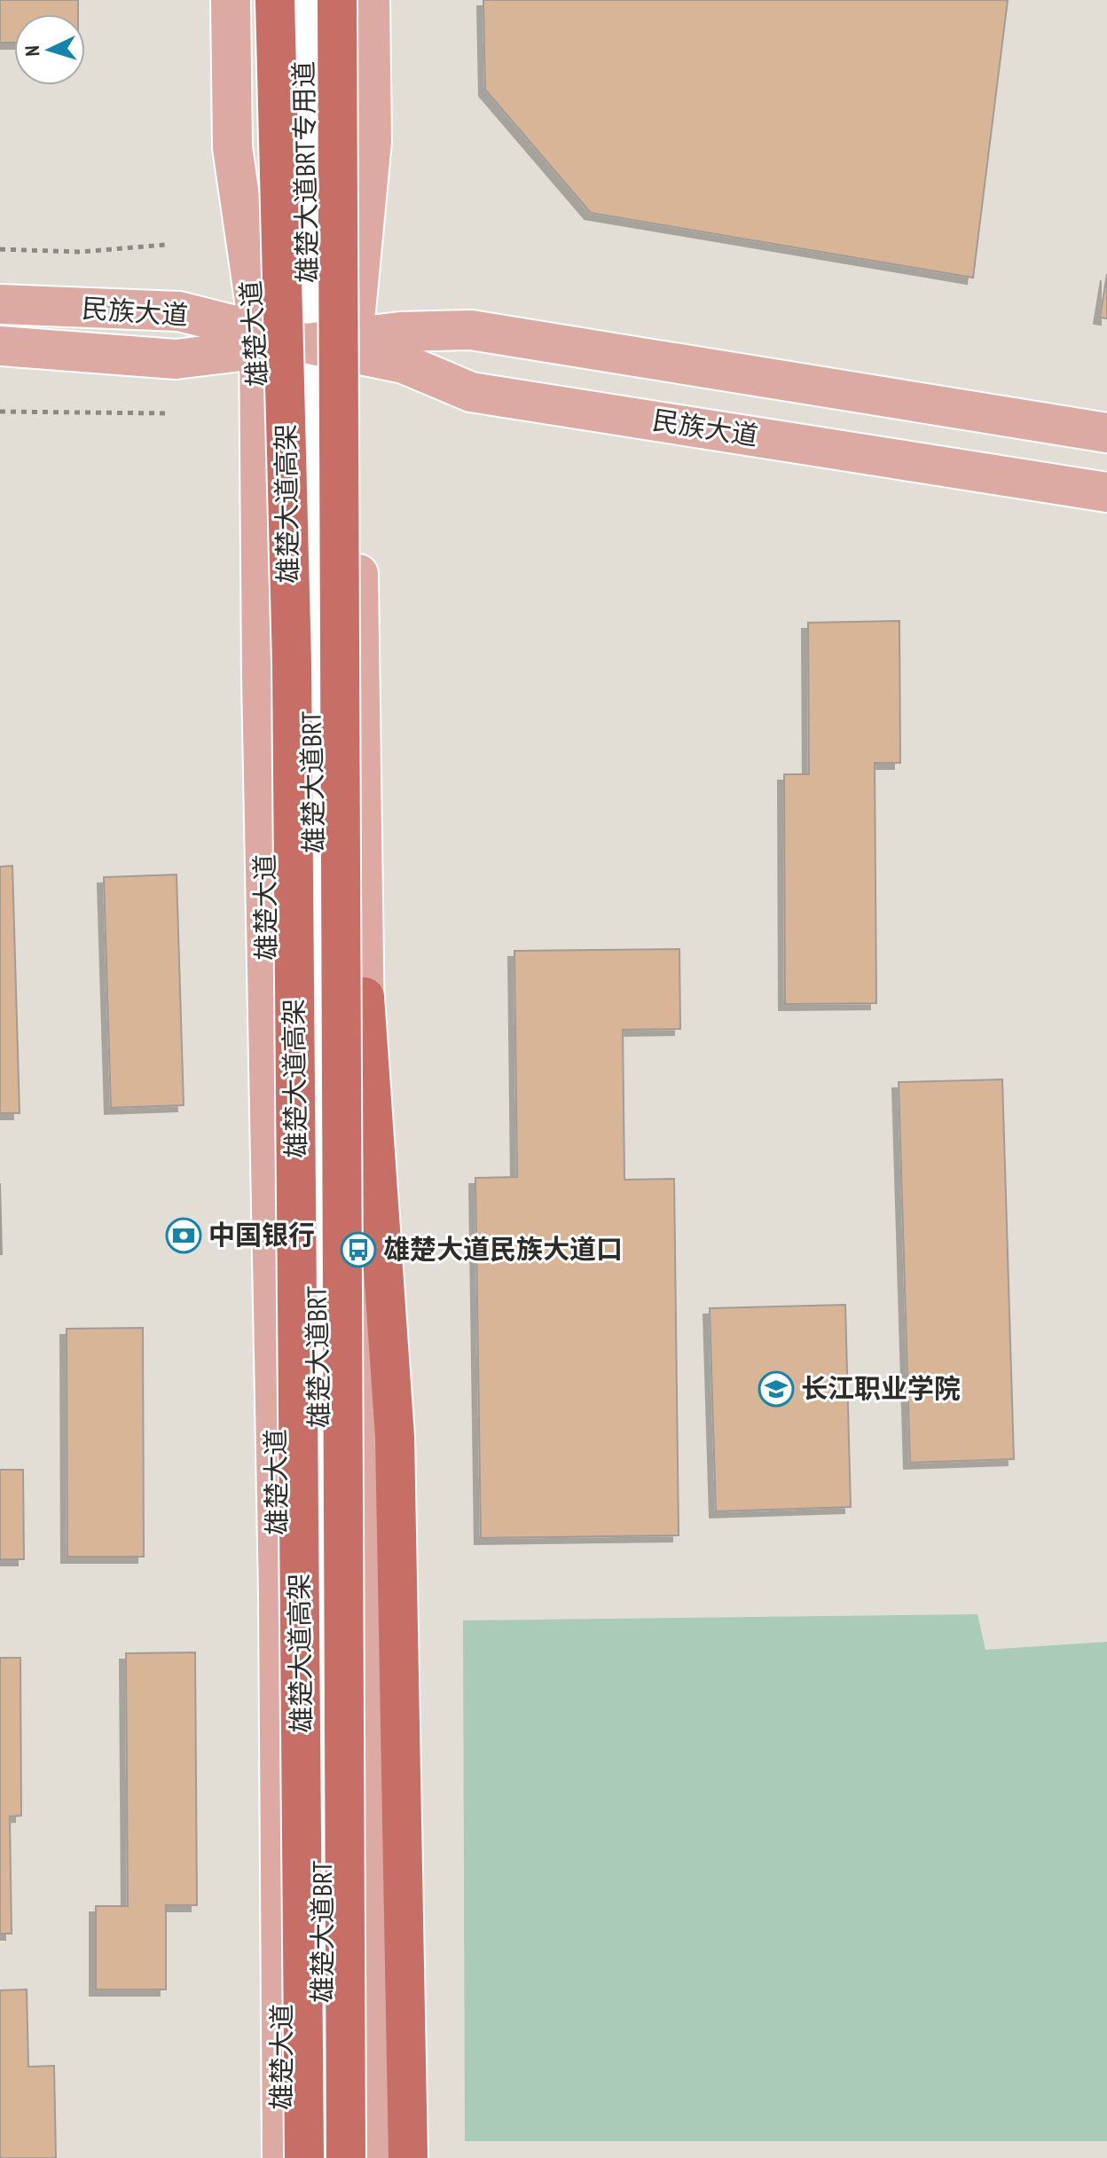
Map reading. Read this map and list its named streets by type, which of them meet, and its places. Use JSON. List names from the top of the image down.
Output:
{
  "streets": {
    "highway": ["雄楚大道高架"],
    "main road": ["民族大道", "雄楚大道"],
    "lane": ["雄楚大道BRT专用道", "雄楚大道BRT"]
  },
  "crossings": [
    ["雄楚大道BRT专用道", "民族大道"],
    ["雄楚大道BRT专用道", "雄楚大道BRT"],
    ["民族大道", "雄楚大道"],
    ["民族大道", "雄楚大道BRT"]
  ],
  "places": {
    "bank": ["中国银行"],
    "bus stop": ["雄楚大道民族大道口"],
    "school or university": ["长江职业学院"]
  },
  "north": "left"
}
